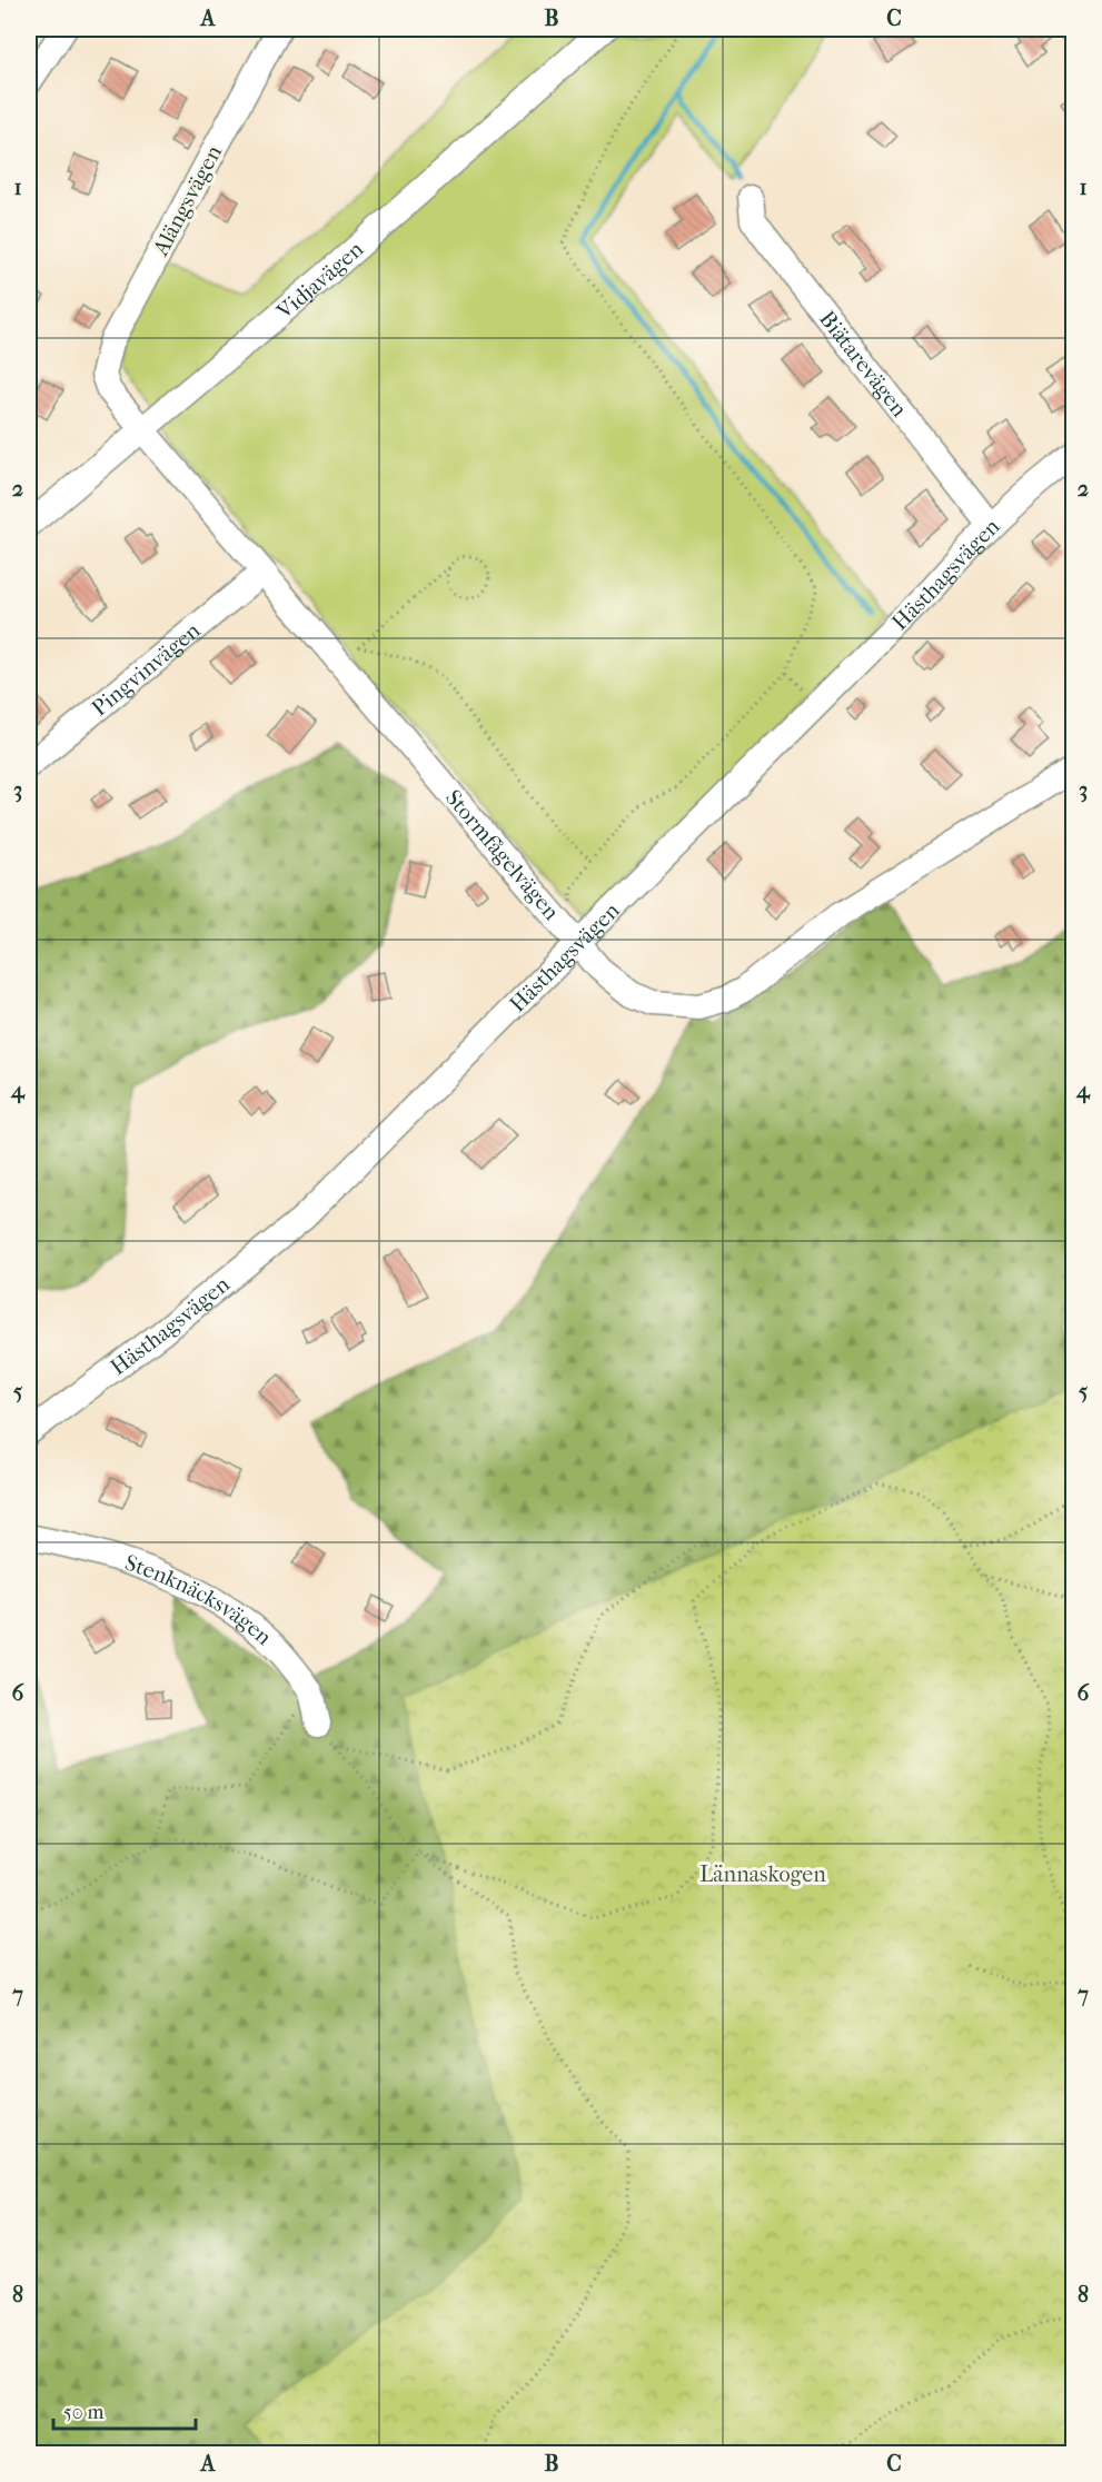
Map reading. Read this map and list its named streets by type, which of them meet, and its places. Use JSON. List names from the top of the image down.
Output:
{
  "streets": {
    "street": [
      "Alängsvägen",
      "Vidjavägen",
      "Biätarevägen",
      "Hästhagsvägen",
      "Pingvinvägen",
      "Stormfågelvägen",
      "Stenknäcksvägen"
    ]
  },
  "crossings": [
    ["Alängsvägen", "Stormfågelvägen"],
    ["Vidjavägen", "Stormfågelvägen"],
    ["Biätarevägen", "Hästhagsvägen"],
    ["Hästhagsvägen", "Stormfågelvägen"],
    ["Pingvinvägen", "Stormfågelvägen"]
  ],
  "parks": ["Lännaskogen"],
  "scale_bar": "50 m",
  "grid": {
    "columns": ["A", "B", "C"],
    "rows": [
      "1",
      "2",
      "3",
      "4",
      "5",
      "6",
      "7",
      "8"
    ]
  }
}
